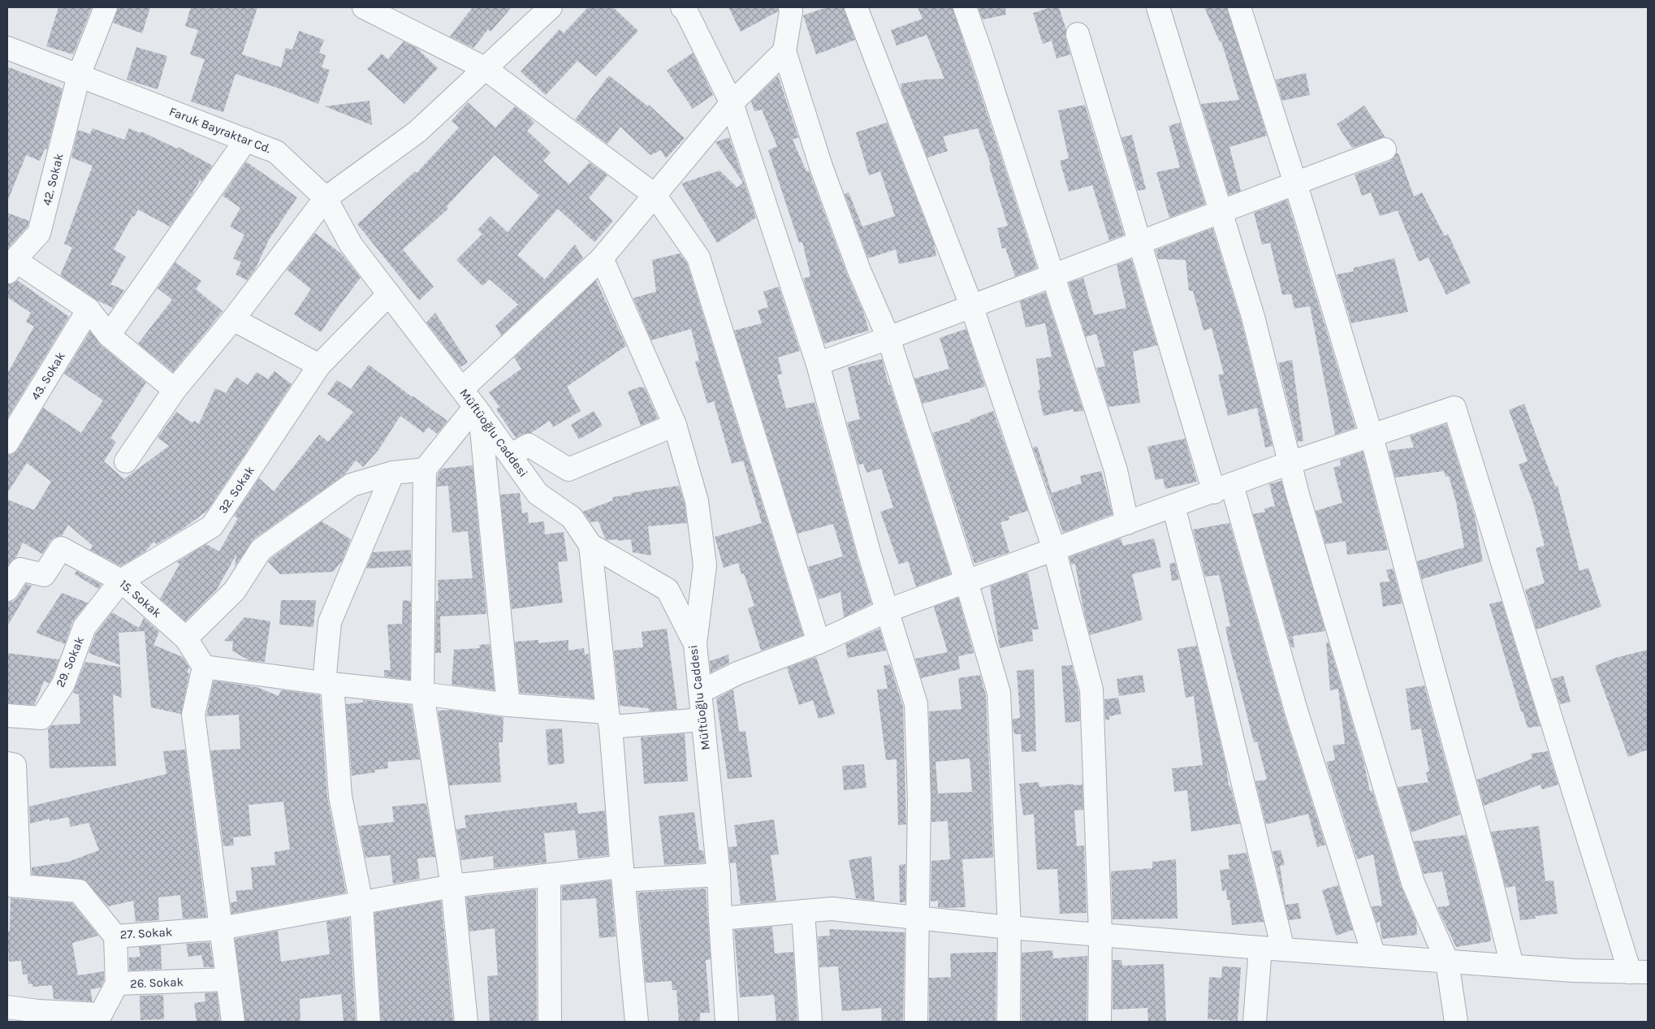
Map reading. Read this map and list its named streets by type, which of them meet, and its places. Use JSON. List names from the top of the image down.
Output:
{
  "streets": {
    "street": [
      "Faruk Bayraktar Cd.",
      "42. Sokak",
      "43. Sokak",
      "Müftüoğlu Caddesi",
      "32. Sokak",
      "15. Sokak",
      "29. Sokak",
      "27. Sokak",
      "26. Sokak"
    ]
  },
  "crossings": [
    ["Faruk Bayraktar Cd.", "42. Sokak"],
    ["Faruk Bayraktar Cd.", "Müftüoğlu Caddesi"],
    ["Müftüoğlu Caddesi", "32. Sokak"],
    ["Müftüoğlu Caddesi", "27. Sokak"],
    ["32. Sokak", "15. Sokak"],
    ["32. Sokak", "29. Sokak"],
    ["15. Sokak", "29. Sokak"]
  ]
}
